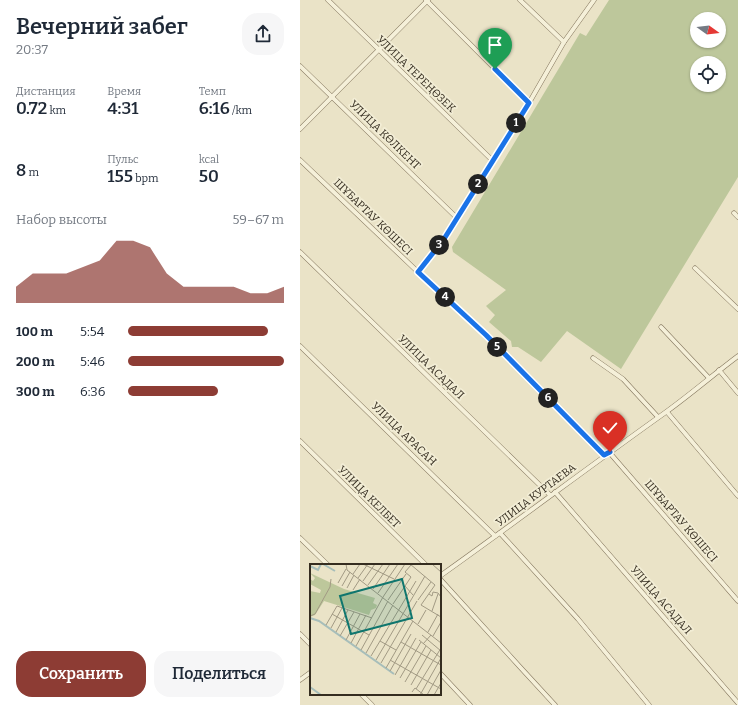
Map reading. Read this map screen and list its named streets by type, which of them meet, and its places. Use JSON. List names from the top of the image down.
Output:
{
  "streets": {
    "street": [
      "УЛИЦА ТЕРЕҢӨЗЕК",
      "УЛИЦА КӨЛКЕНТ",
      "ШҰБАРТАУ КӨШЕСІ",
      "УЛИЦА АСАДАЛ",
      "УЛИЦА АРАСАН",
      "УЛИЦА КУРТАЕВА",
      "УЛИЦА КЕЛБЕТ"
    ]
  },
  "crossings": [
    ["ШҰБАРТАУ КӨШЕСІ", "УЛИЦА КУРТАЕВА"],
    ["УЛИЦА АСАДАЛ", "УЛИЦА КУРТАЕВА"],
    ["УЛИЦА АРАСАН", "УЛИЦА КУРТАЕВА"]
  ],
  "north": "right",
  "page": {
    "heading": ["Вечерний забег", "20:37"],
    "stats": [
      ["Дистанция", "0.72 km"],
      ["Время", "4:31"],
      ["Темп", "6:16 /km"],
      ["8 m"],
      ["Пульс", "155 bpm"],
      ["kcal", "50"]
    ],
    "pins": [
      "1",
      "2",
      "3",
      "4",
      "5",
      "6"
    ],
    "chart": ["Набор высоты", "59–67 m"],
    "list": [
      {
        "name": "100 m",
        "note": "5:54"
      },
      {
        "name": "200 m",
        "note": "5:46"
      },
      {
        "name": "300 m",
        "note": "6:36"
      }
    ],
    "buttons": ["Сохранить", "Поделиться"]
  }
}
